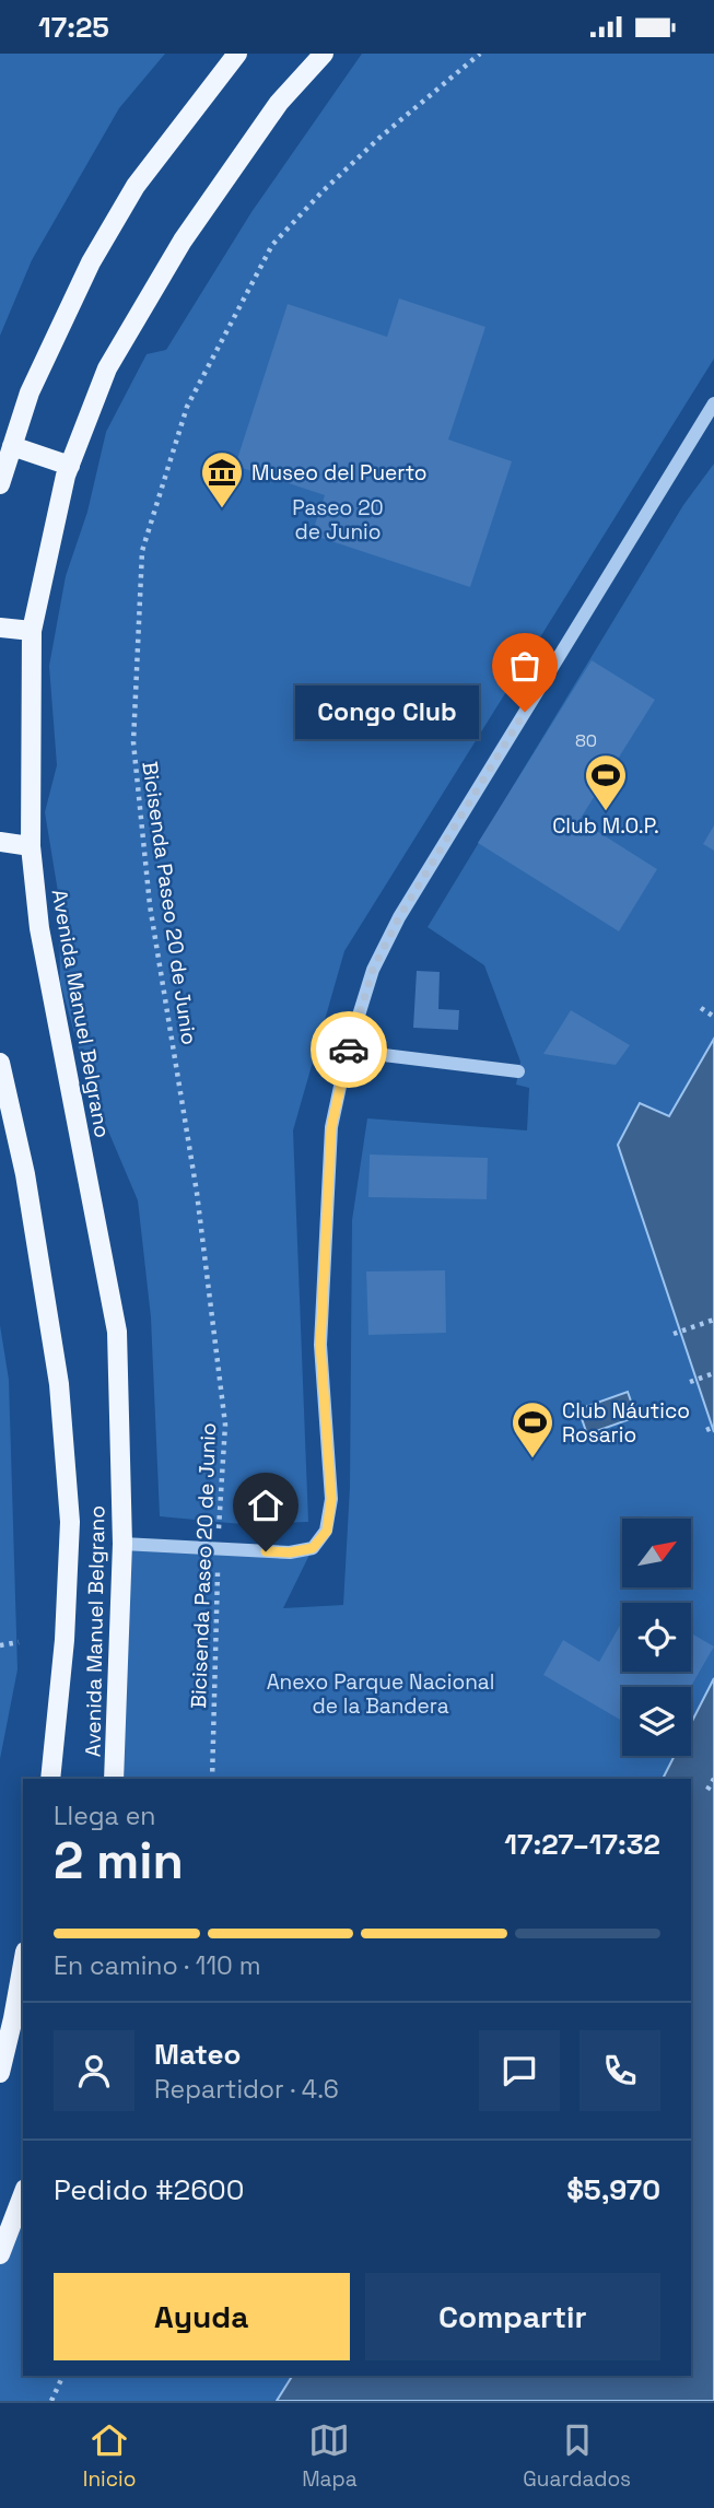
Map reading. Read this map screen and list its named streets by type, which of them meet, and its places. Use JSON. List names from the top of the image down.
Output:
{
  "streets": {
    "main road": ["Avenida Manuel Belgrano"],
    "path": ["Bicisenda Paseo 20 de Junio"]
  },
  "parks": ["Paseo 20 de Junio", "Anexo Parque Nacional de la Bandera"],
  "places": {
    "museum": ["Museo del Puerto"],
    "other": ["Congo Club"],
    "sports": ["Club M.O.P.", "Club Náutico Rosario"]
  },
  "house_numbers": ["80"],
  "north": "top right",
  "page": {
    "status": "17:25",
    "bubble": "Congo Club",
    "heading": ["2 min", "Llega en", "17:27–17:32"],
    "panel": [
      "Mateo",
      "Repartidor · 4.6",
      "Pedido #2600",
      "$5,970"
    ],
    "bar": "En camino · 110 m",
    "buttons": ["Ayuda", "Compartir"],
    "tabs": ["Inicio", "Mapa", "Guardados"]
  }
}
